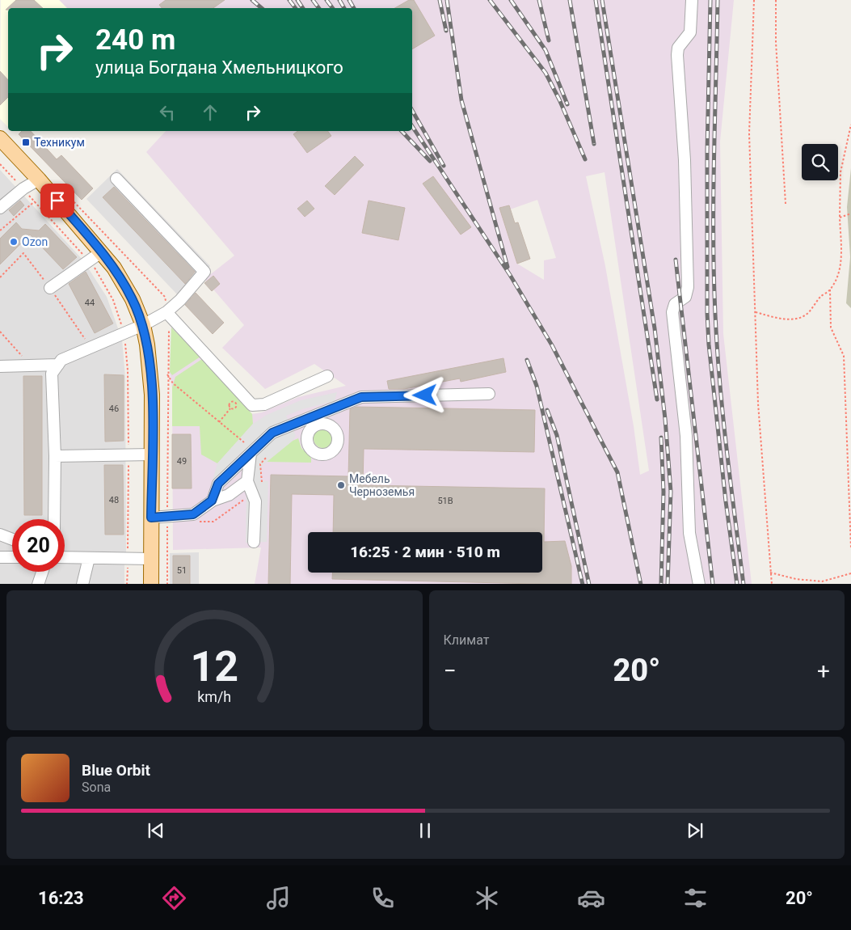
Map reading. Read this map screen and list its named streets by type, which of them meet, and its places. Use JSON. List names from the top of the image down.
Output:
{
  "places": {
    "transit": ["Техникум"],
    "other": ["Ozon", "Мебель Черноземья"]
  },
  "house_numbers": [
    "44",
    "46",
    "49",
    "48",
    "51В",
    "51"
  ],
  "page": {
    "turn": ["240 m", "улица Богдана Хмельницкого"],
    "limit": "20",
    "trip": "16:25 · 2 мин · 510 m",
    "tile": "Климат",
    "heat": ["−", "20°", "+"],
    "song": ["Blue Orbit", "Sona"],
    "tabs": ["16:23", "20°"],
    "gauge": ["12", "km/h"]
  }
}
